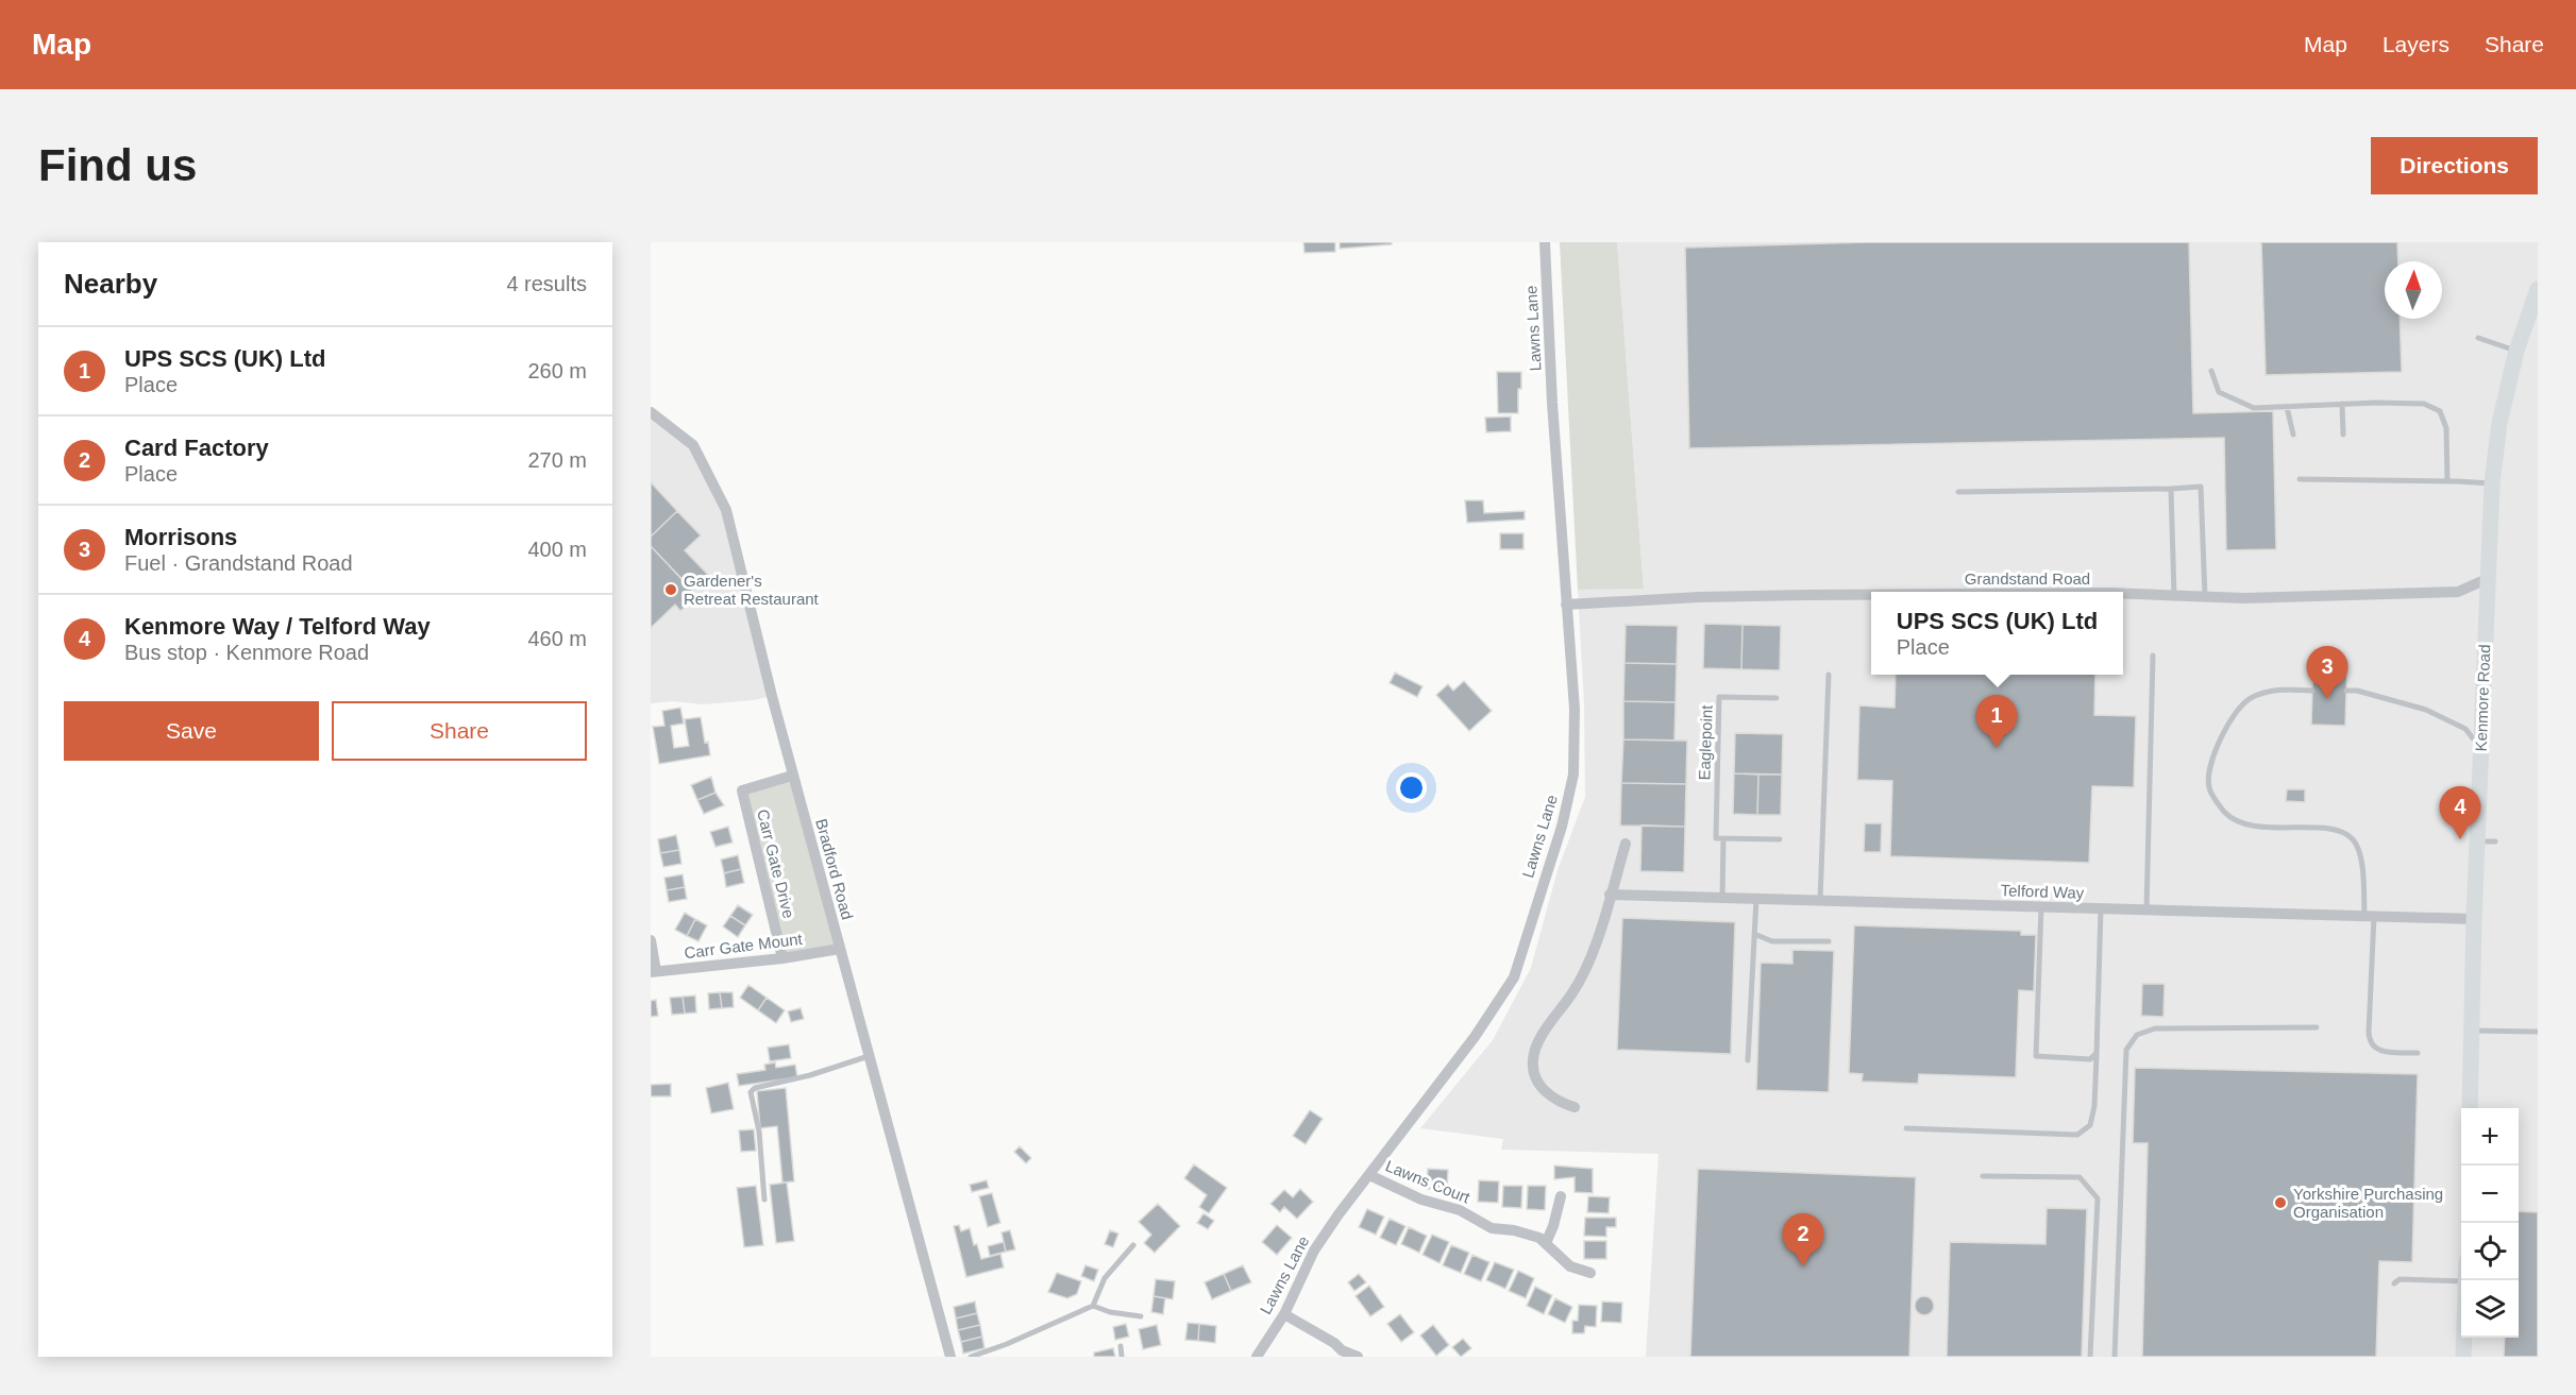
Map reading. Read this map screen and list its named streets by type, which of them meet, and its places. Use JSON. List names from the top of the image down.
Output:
{
  "streets": {
    "street": [
      "Lawns Lane",
      "Grandstand Road",
      "Kenmore Road",
      "Carr Gate Drive",
      "Bradford Road",
      "Telford Way",
      "Carr Gate Mount",
      "Lawns Court"
    ],
    "lane": ["Eaglepoint"]
  },
  "crossings": [
    ["Lawns Lane", "Grandstand Road"],
    ["Lawns Lane", "Lawns Court"],
    ["Grandstand Road", "Kenmore Road"],
    ["Kenmore Road", "Telford Way"],
    ["Eaglepoint", "Telford Way"],
    ["Carr Gate Drive", "Bradford Road"],
    ["Carr Gate Drive", "Carr Gate Mount"],
    ["Bradford Road", "Carr Gate Mount"]
  ],
  "places": ["Gardener's Retreat Restaurant", "Yorkshire Purchasing Organisation"],
  "north": "top",
  "page": {
    "header": "Map",
    "nav": ["Map", "Layers", "Share"],
    "buttons": [
      "Directions",
      ["Save", "Share"]
    ],
    "title": "Find us",
    "heading": ["Nearby", "4 results"],
    "list": [
      {
        "mark": "1",
        "name": "UPS SCS (UK) Ltd",
        "note": "Place",
        "value": "260 m"
      },
      {
        "mark": "2",
        "name": "Card Factory",
        "note": "Place",
        "value": "270 m"
      },
      {
        "mark": "3",
        "name": "Morrisons",
        "note": "Fuel · Grandstand Road",
        "value": "400 m"
      },
      {
        "mark": "4",
        "name": "Kenmore Way / Telford Way",
        "note": "Bus stop · Kenmore Road",
        "value": "460 m"
      }
    ],
    "popup": ["UPS SCS (UK) Ltd", "Place"],
    "pins": [
      "3",
      "1",
      "4",
      "2"
    ],
    "map_buttons": ["+", "−"]
  }
}
